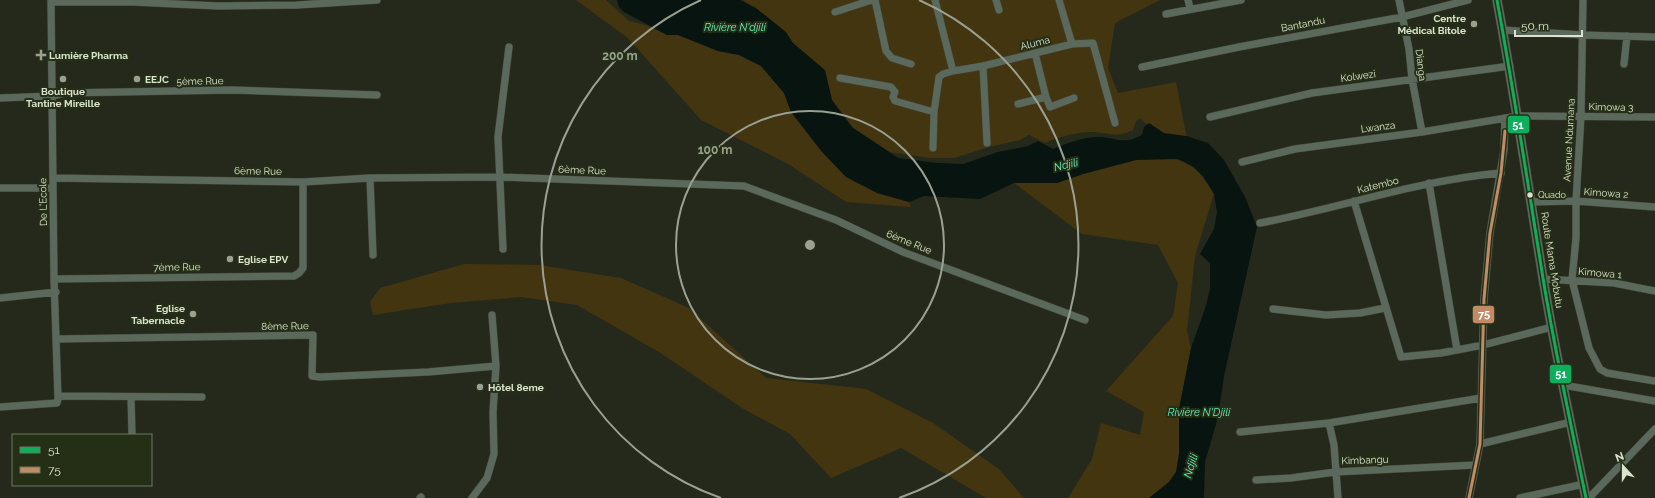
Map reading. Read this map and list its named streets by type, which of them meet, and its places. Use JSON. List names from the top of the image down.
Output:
{
  "streets": {
    "street": [
      "Bantandu",
      "Aluma",
      "Dianga",
      "Kolwezi",
      "5ème Rue",
      "Kimowa 3",
      "Lwanza",
      "Avenue Ndumana",
      "6ème Rue",
      "Katembo",
      "Kimowa 2",
      "De L'Ecole",
      "Route Mama Mobutu",
      "7ème Rue",
      "Kimowa 1",
      "8ème Rue",
      "Kimbangu"
    ]
  },
  "crossings": [
    ["Bantandu", "Dianga"],
    ["Dianga", "Kolwezi"],
    ["Dianga", "Lwanza"],
    ["Kolwezi", "Route Mama Mobutu"],
    ["5ème Rue", "De L'Ecole"],
    ["Kimowa 3", "Lwanza"],
    ["Kimowa 3", "Avenue Ndumana"],
    ["Kimowa 3", "Route Mama Mobutu"],
    ["Lwanza", "Route Mama Mobutu"],
    ["Avenue Ndumana", "Kimowa 2"],
    ["Avenue Ndumana", "Kimowa 1"],
    ["6ème Rue", "De L'Ecole"],
    ["6ème Rue", "7ème Rue"],
    ["Kimowa 2", "Route Mama Mobutu"],
    ["De L'Ecole", "7ème Rue"],
    ["De L'Ecole", "8ème Rue"],
    ["Route Mama Mobutu", "Kimowa 1"]
  ],
  "water": ["Rivière N'djili", "Ndjili", "Rivière N'Djili"],
  "places": {
    "other": [
      "Centre Médical Bitole",
      "Boutique Tantine Mireille",
      "EEJC",
      "Quado",
      "Eglise EPV",
      "Eglise Tabernacle",
      "Hôtel 8eme"
    ],
    "health": ["Lumière Pharma"]
  },
  "lines": ["transit line 51", "transit line 75"],
  "legend": ["51", "75"],
  "scale_bar": "50 m",
  "north": "top",
  "rings": ["200 m", "100 m"]
}
